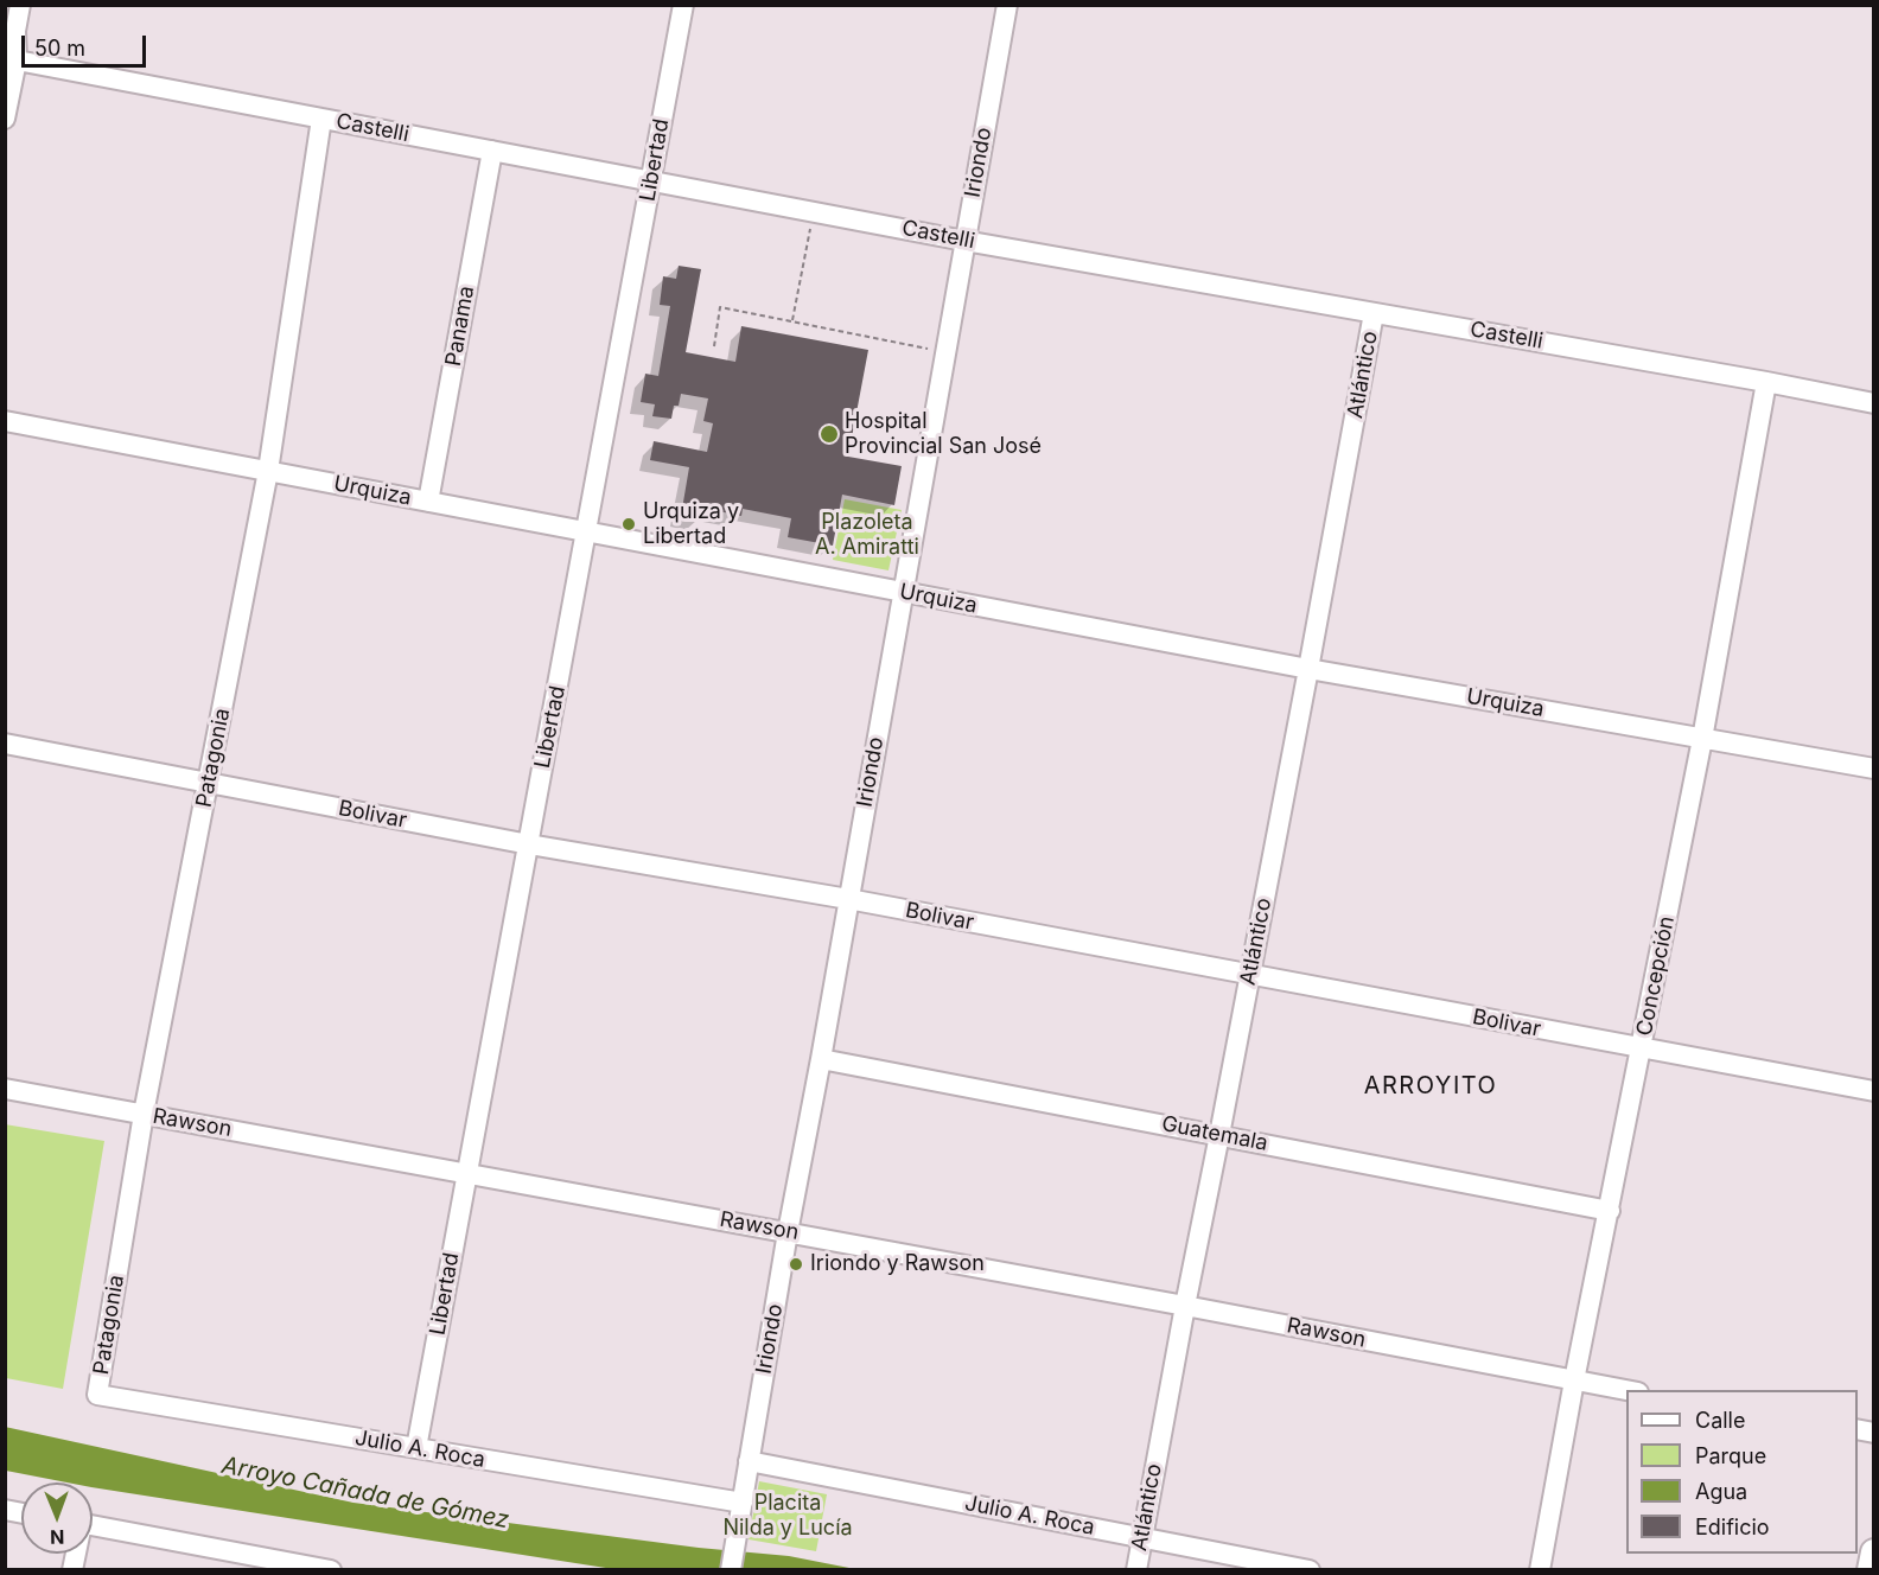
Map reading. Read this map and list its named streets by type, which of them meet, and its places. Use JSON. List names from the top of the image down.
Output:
{
  "streets": {
    "street": [
      "Castelli",
      "Libertad",
      "Iriondo",
      "Panama",
      "Atlántico",
      "Urquiza",
      "Patagonia",
      "Bolivar",
      "Concepción",
      "Rawson",
      "Guatemala",
      "Julio A. Roca"
    ]
  },
  "crossings": [
    ["Castelli", "Libertad"],
    ["Castelli", "Iriondo"],
    ["Castelli", "Panama"],
    ["Castelli", "Atlántico"],
    ["Castelli", "Patagonia"],
    ["Castelli", "Concepción"],
    ["Libertad", "Urquiza"],
    ["Libertad", "Bolivar"],
    ["Libertad", "Rawson"],
    ["Libertad", "Julio A. Roca"],
    ["Iriondo", "Urquiza"],
    ["Iriondo", "Bolivar"],
    ["Iriondo", "Rawson"],
    ["Iriondo", "Guatemala"],
    ["Iriondo", "Julio A. Roca"],
    ["Panama", "Urquiza"],
    ["Atlántico", "Urquiza"],
    ["Atlántico", "Bolivar"],
    ["Atlántico", "Rawson"],
    ["Atlántico", "Guatemala"],
    ["Atlántico", "Julio A. Roca"],
    ["Urquiza", "Patagonia"],
    ["Urquiza", "Concepción"],
    ["Patagonia", "Bolivar"],
    ["Patagonia", "Rawson"],
    ["Patagonia", "Julio A. Roca"],
    ["Bolivar", "Concepción"],
    ["Concepción", "Rawson"],
    ["Concepción", "Guatemala"]
  ],
  "districts": ["ARROYITO"],
  "water": ["Arroyo Cañada de Gómez"],
  "parks": ["Plazoleta A. Amiratti", "Placita Nilda y Lucía"],
  "places": ["Hospital Provincial San José", "Urquiza y Libertad", "Iriondo y Rawson"],
  "legend": [
    "Calle",
    "Parque",
    "Agua",
    "Edificio"
  ],
  "scale_bar": "50 m",
  "north": "bottom"
}
